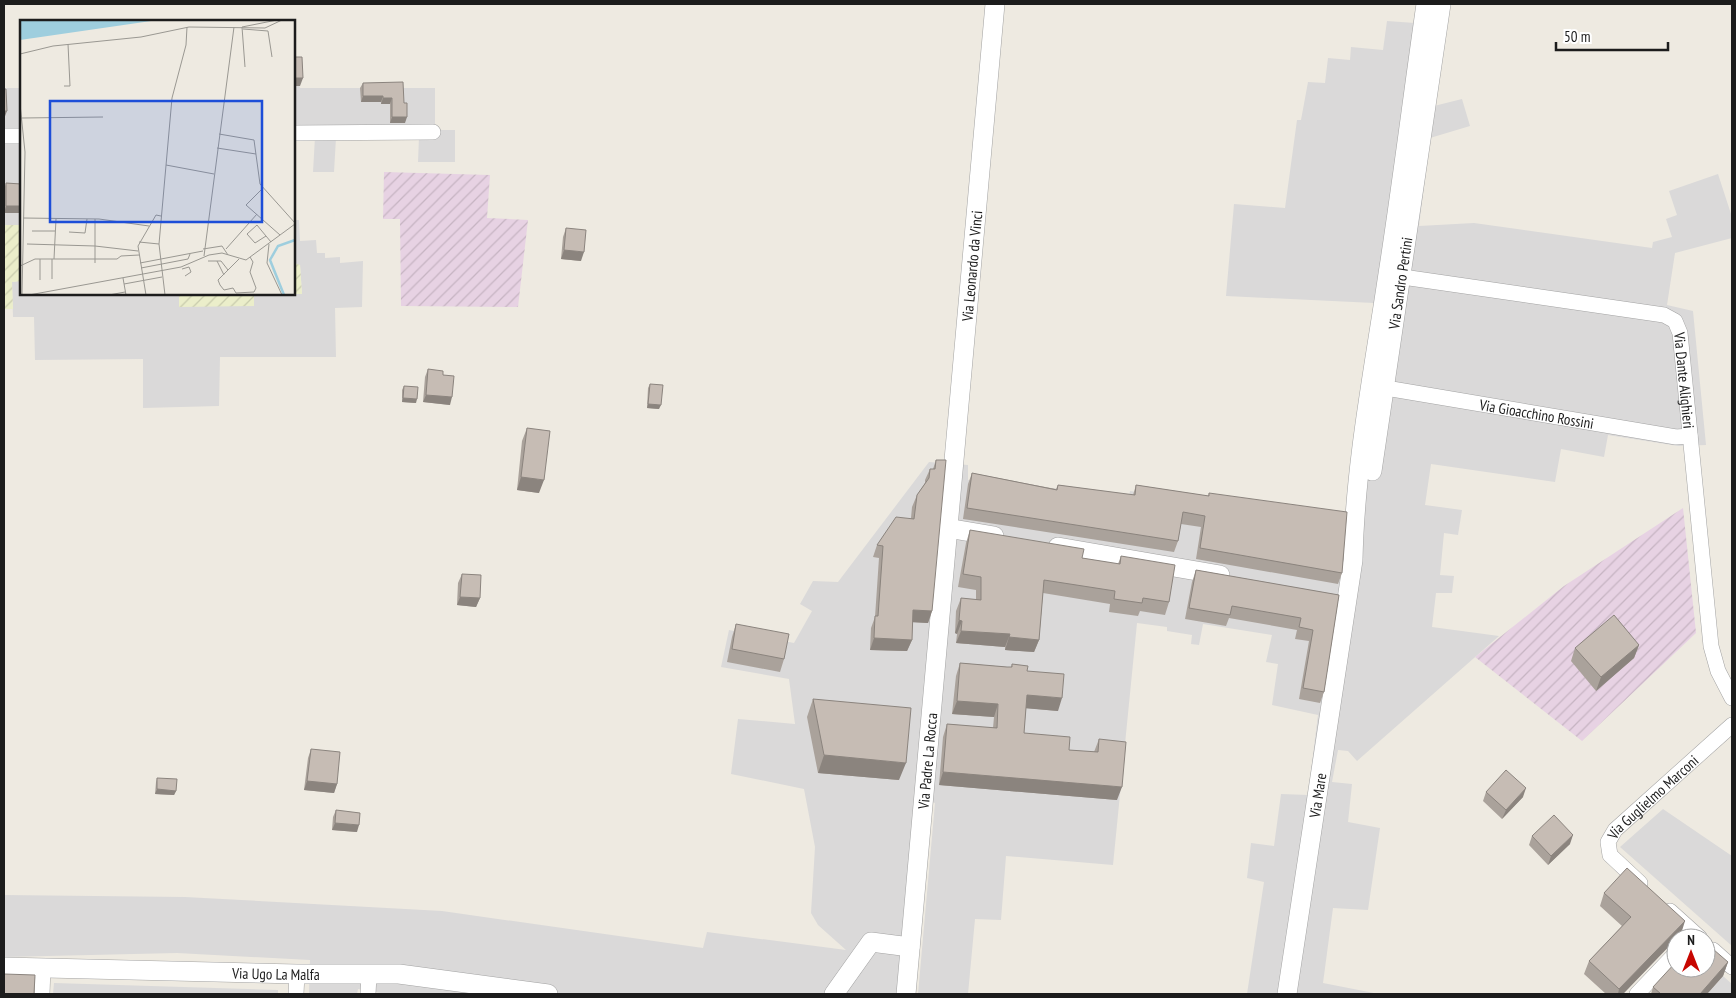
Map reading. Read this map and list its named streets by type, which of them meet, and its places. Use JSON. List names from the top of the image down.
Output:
{
  "streets": {
    "street": [
      "Via Leonardo da Vinci",
      "Via Sandro Pertini",
      "Via Dante Alighieri",
      "Via Gioacchino Rossini",
      "Via Padre La Rocca",
      "Via Mare",
      "Via Guglielmo Marconi",
      "Via Ugo La Malfa"
    ]
  },
  "crossings": [
    ["Via Leonardo da Vinci", "Via Padre La Rocca"],
    ["Via Sandro Pertini", "Via Dante Alighieri"],
    ["Via Sandro Pertini", "Via Gioacchino Rossini"],
    ["Via Sandro Pertini", "Via Mare"],
    ["Via Dante Alighieri", "Via Gioacchino Rossini"]
  ],
  "scale_bar": "50 m",
  "north": "top"
}
